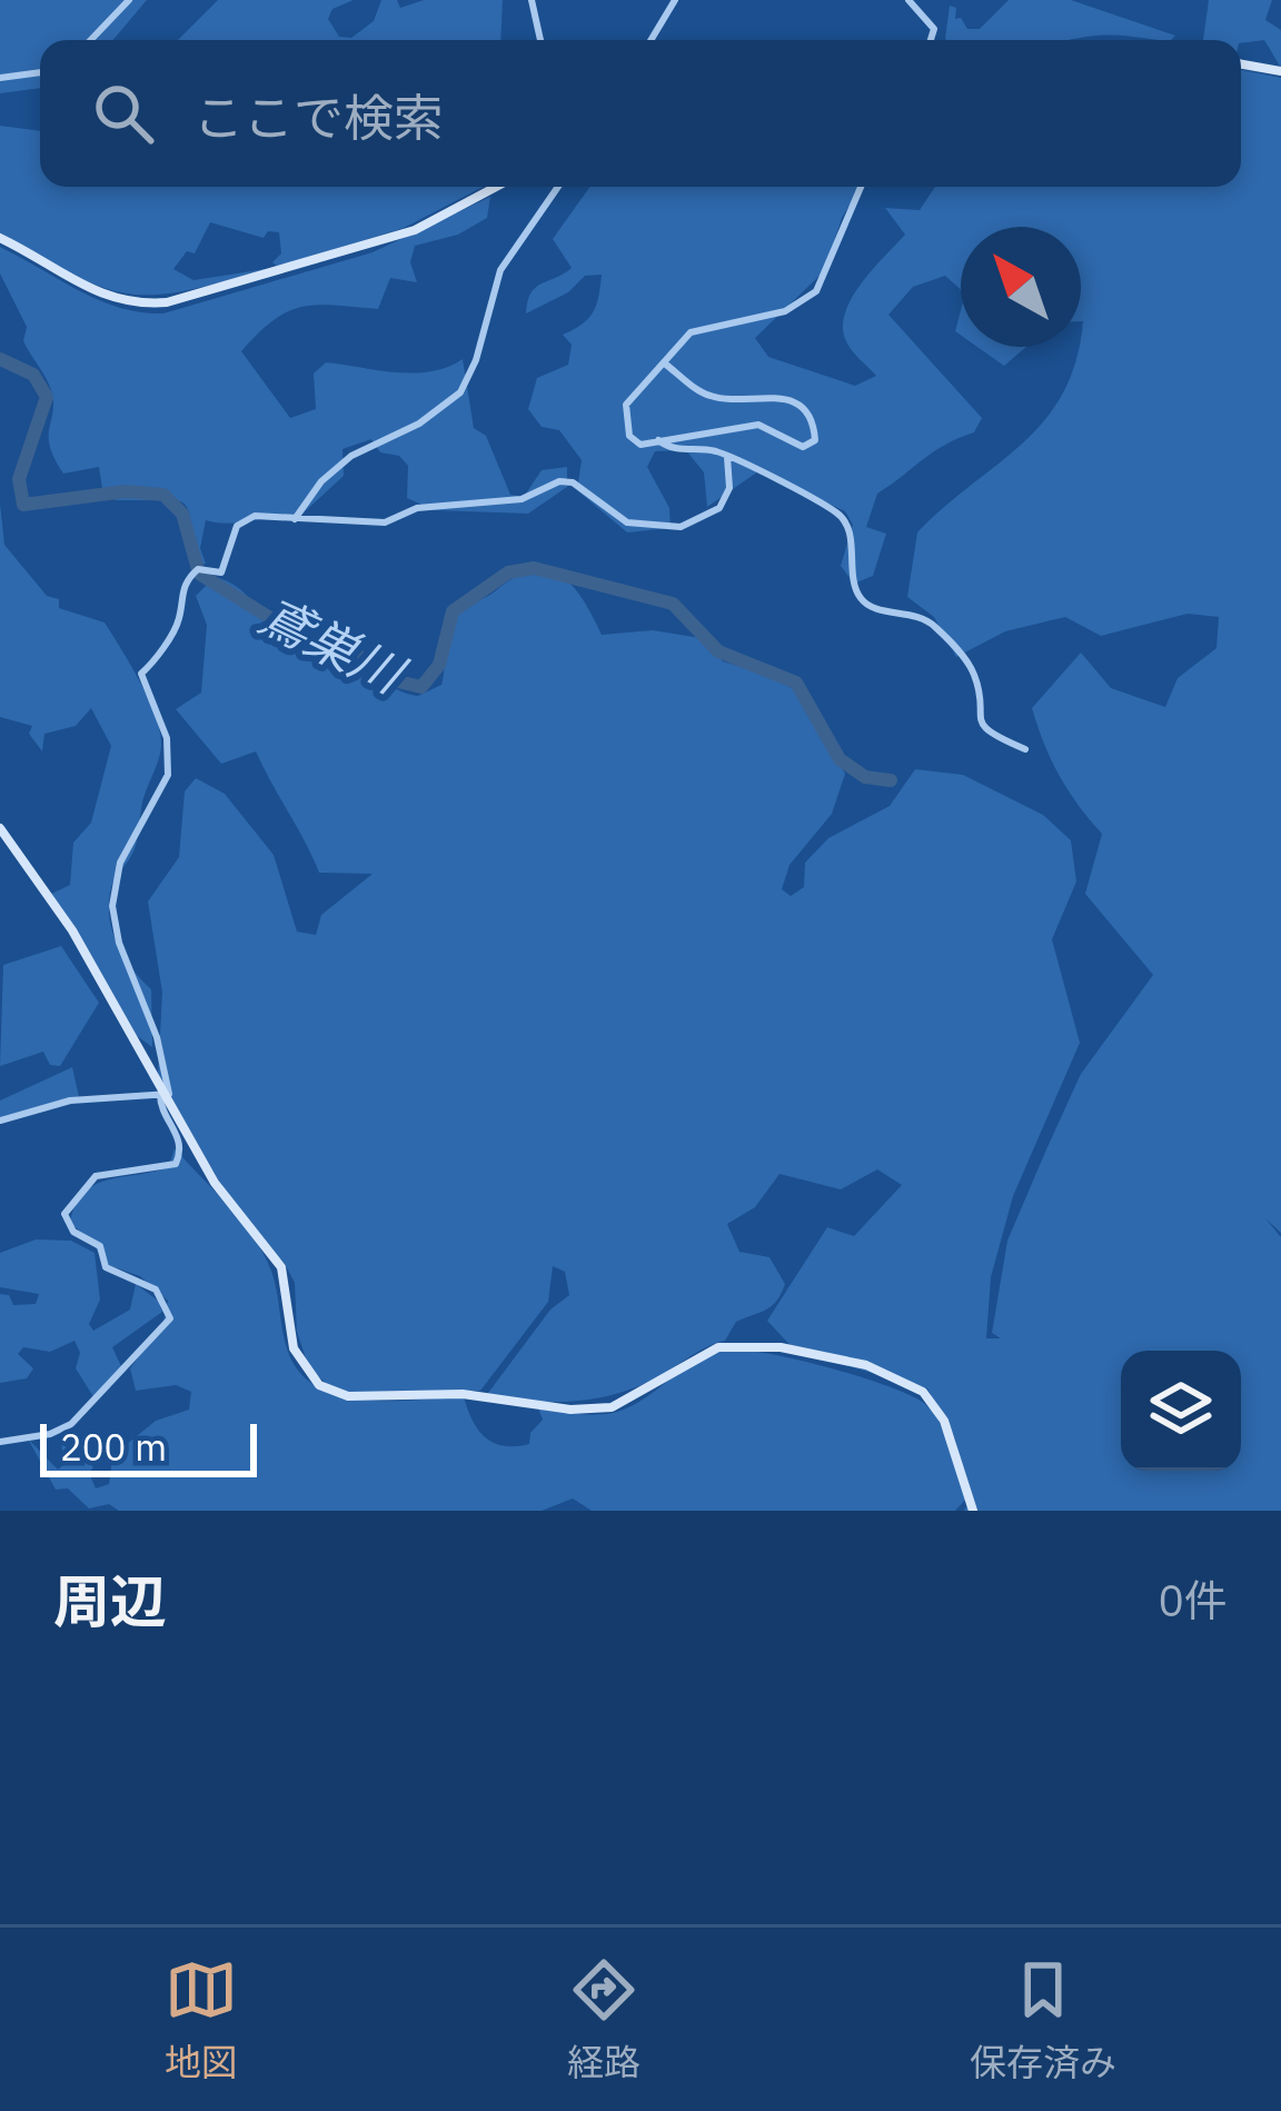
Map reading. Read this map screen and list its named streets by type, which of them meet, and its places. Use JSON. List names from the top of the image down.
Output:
{
  "water": ["鳶巣川"],
  "scale_bar": "200 m",
  "north": "top left",
  "page": {
    "search": "ここで検索",
    "scale": "200 m",
    "heading": ["周辺", "0件"],
    "nav": ["地図", "経路", "保存済み"]
  }
}
